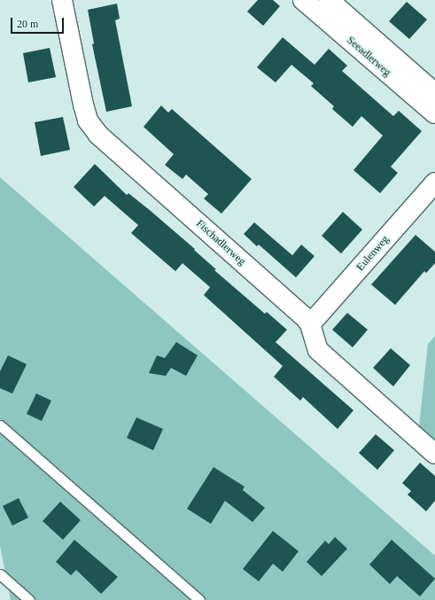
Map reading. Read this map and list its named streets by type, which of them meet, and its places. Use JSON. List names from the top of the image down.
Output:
{
  "streets": {
    "street": ["Seeadlerweg", "Fischadlerweg", "Eulenweg"]
  },
  "crossings": [
    ["Fischadlerweg", "Eulenweg"]
  ],
  "scale_bar": "20 m"
}
